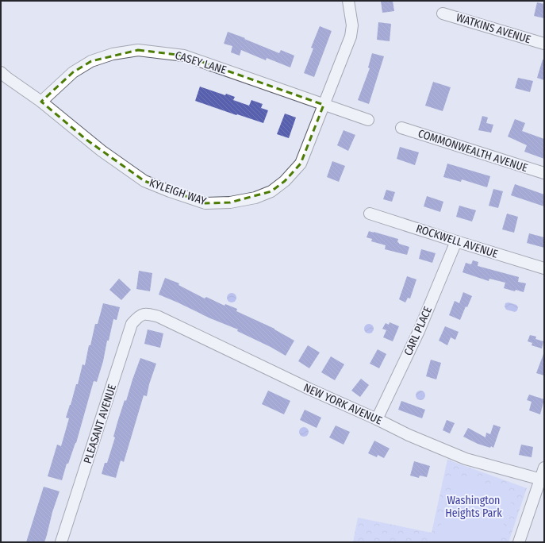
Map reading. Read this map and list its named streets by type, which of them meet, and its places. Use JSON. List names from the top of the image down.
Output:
{
  "streets": {
    "street": [
      "WATKINS AVENUE",
      "CASEY LANE",
      "COMMONWEALTH AVENUE",
      "KYLEIGH WAY",
      "ROCKWELL AVENUE",
      "CARL PLACE",
      "NEW YORK AVENUE",
      "PLEASANT AVENUE"
    ]
  },
  "crossings": [
    ["CASEY LANE", "KYLEIGH WAY"],
    ["ROCKWELL AVENUE", "CARL PLACE"],
    ["CARL PLACE", "NEW YORK AVENUE"],
    ["NEW YORK AVENUE", "PLEASANT AVENUE"]
  ],
  "parks": ["Washington Heights Park"]
}
